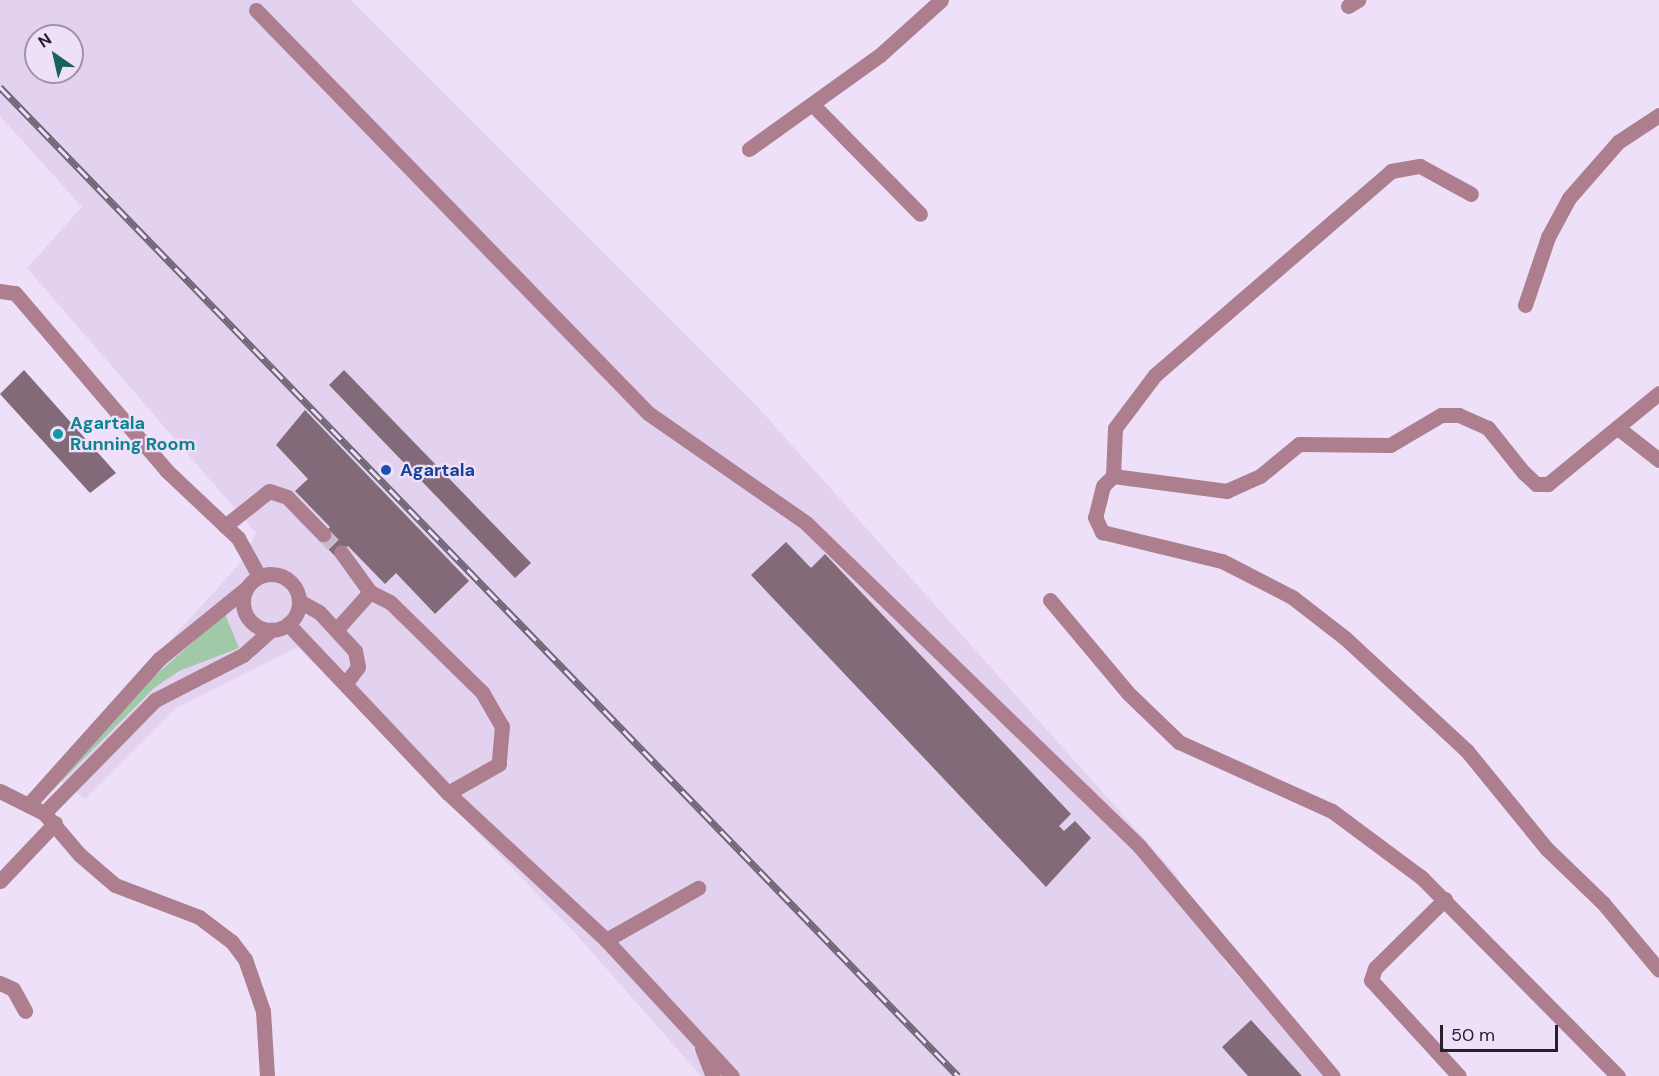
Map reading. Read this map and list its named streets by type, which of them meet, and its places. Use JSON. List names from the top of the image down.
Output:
{
  "places": ["Agartala Running Room", "Agartala"],
  "scale_bar": "50 m",
  "north": "top left"
}
